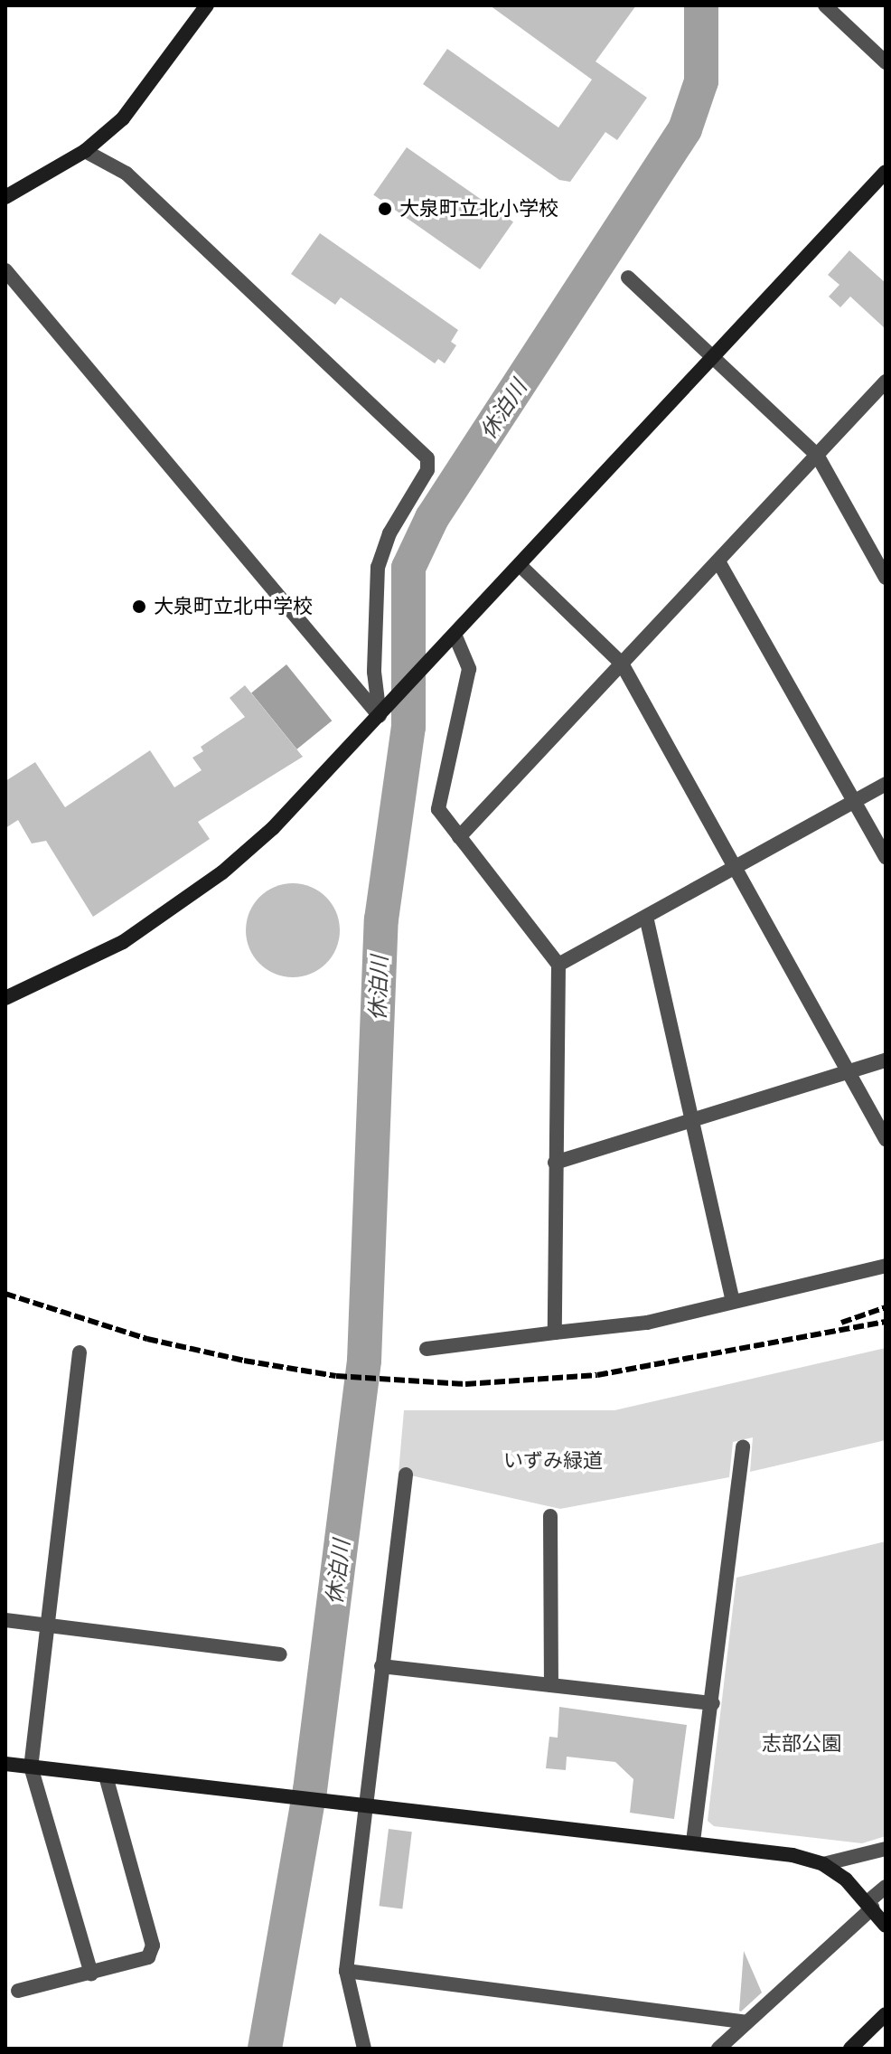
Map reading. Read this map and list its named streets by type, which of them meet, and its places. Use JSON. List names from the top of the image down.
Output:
{
  "water": ["休泊川"],
  "parks": ["いずみ緑道", "志部公園"],
  "places": ["大泉町立北小学校", "大泉町立北中学校"]
}
